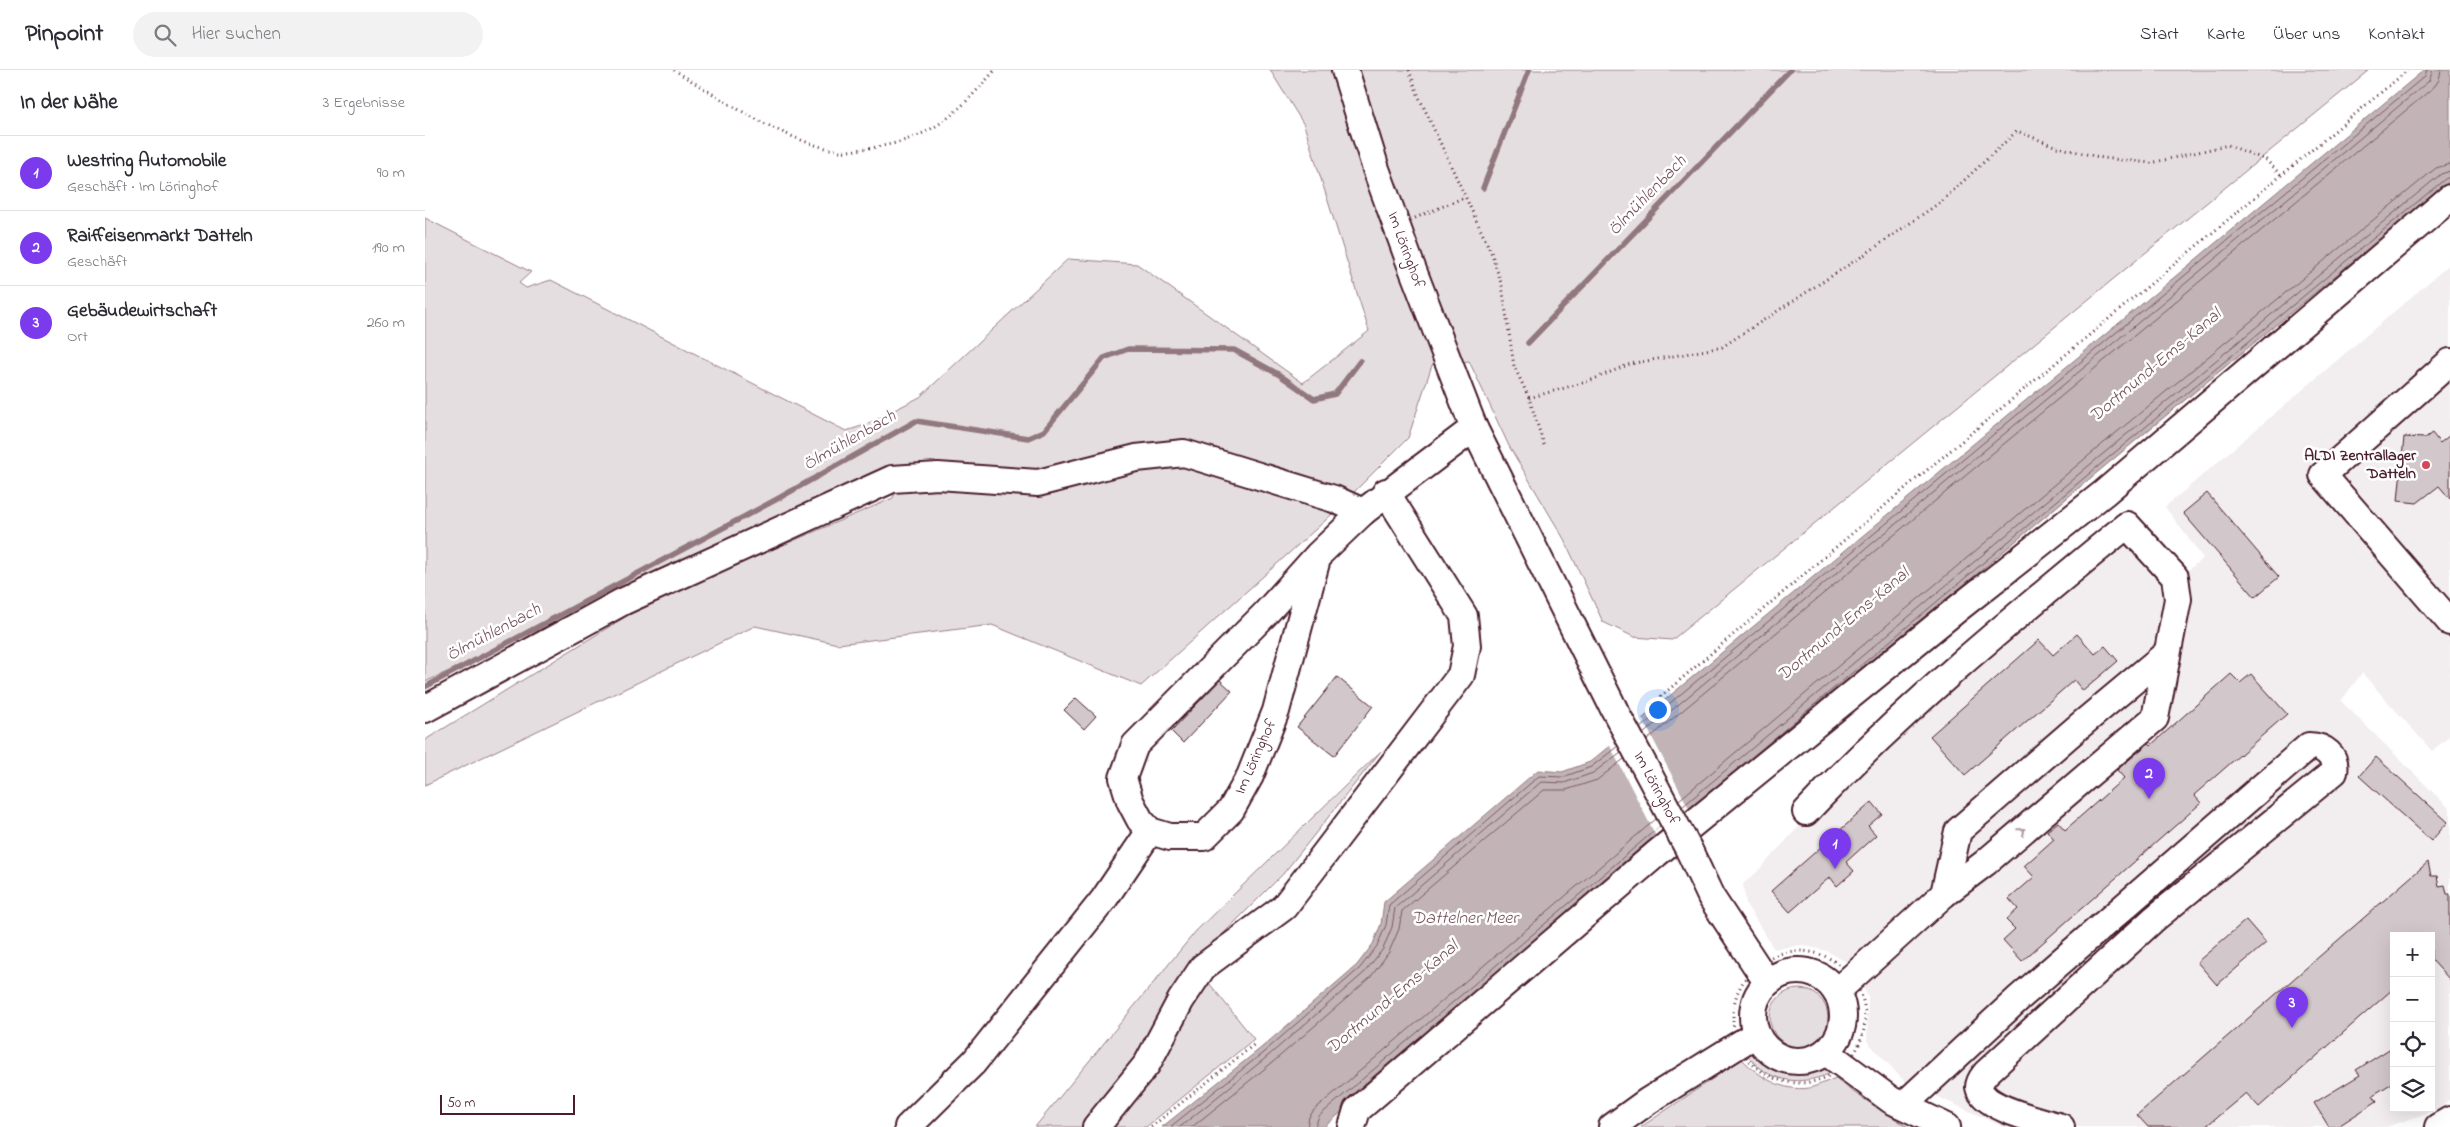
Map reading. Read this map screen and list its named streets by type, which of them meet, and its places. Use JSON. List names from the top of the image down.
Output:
{
  "streets": {
    "street": ["Im Löringhof"]
  },
  "water": ["Ölmühlenbach", "Dortmund-Ems-Kanal", "Dattelner Meer"],
  "places": ["ALDI Zentrallager Datteln"],
  "scale_bar": "50 m",
  "page": {
    "header": "Pinpoint",
    "search": "Hier suchen",
    "nav": [
      "Start",
      "Karte",
      "Über uns",
      "Kontakt"
    ],
    "heading": ["In der Nähe", "3 Ergebnisse"],
    "list": [
      {
        "mark": "1",
        "name": "Westring Automobile",
        "note": "Geschäft · Im Löringhof",
        "value": "90 m"
      },
      {
        "mark": "2",
        "name": "Raiffeisenmarkt Datteln",
        "note": "Geschäft",
        "value": "190 m"
      },
      {
        "mark": "3",
        "name": "Gebäudewirtschaft",
        "note": "Ort",
        "value": "260 m"
      }
    ],
    "pins": ["2", "1", "3"],
    "map_buttons": ["+", "−"],
    "scale": "50 m"
  }
}
